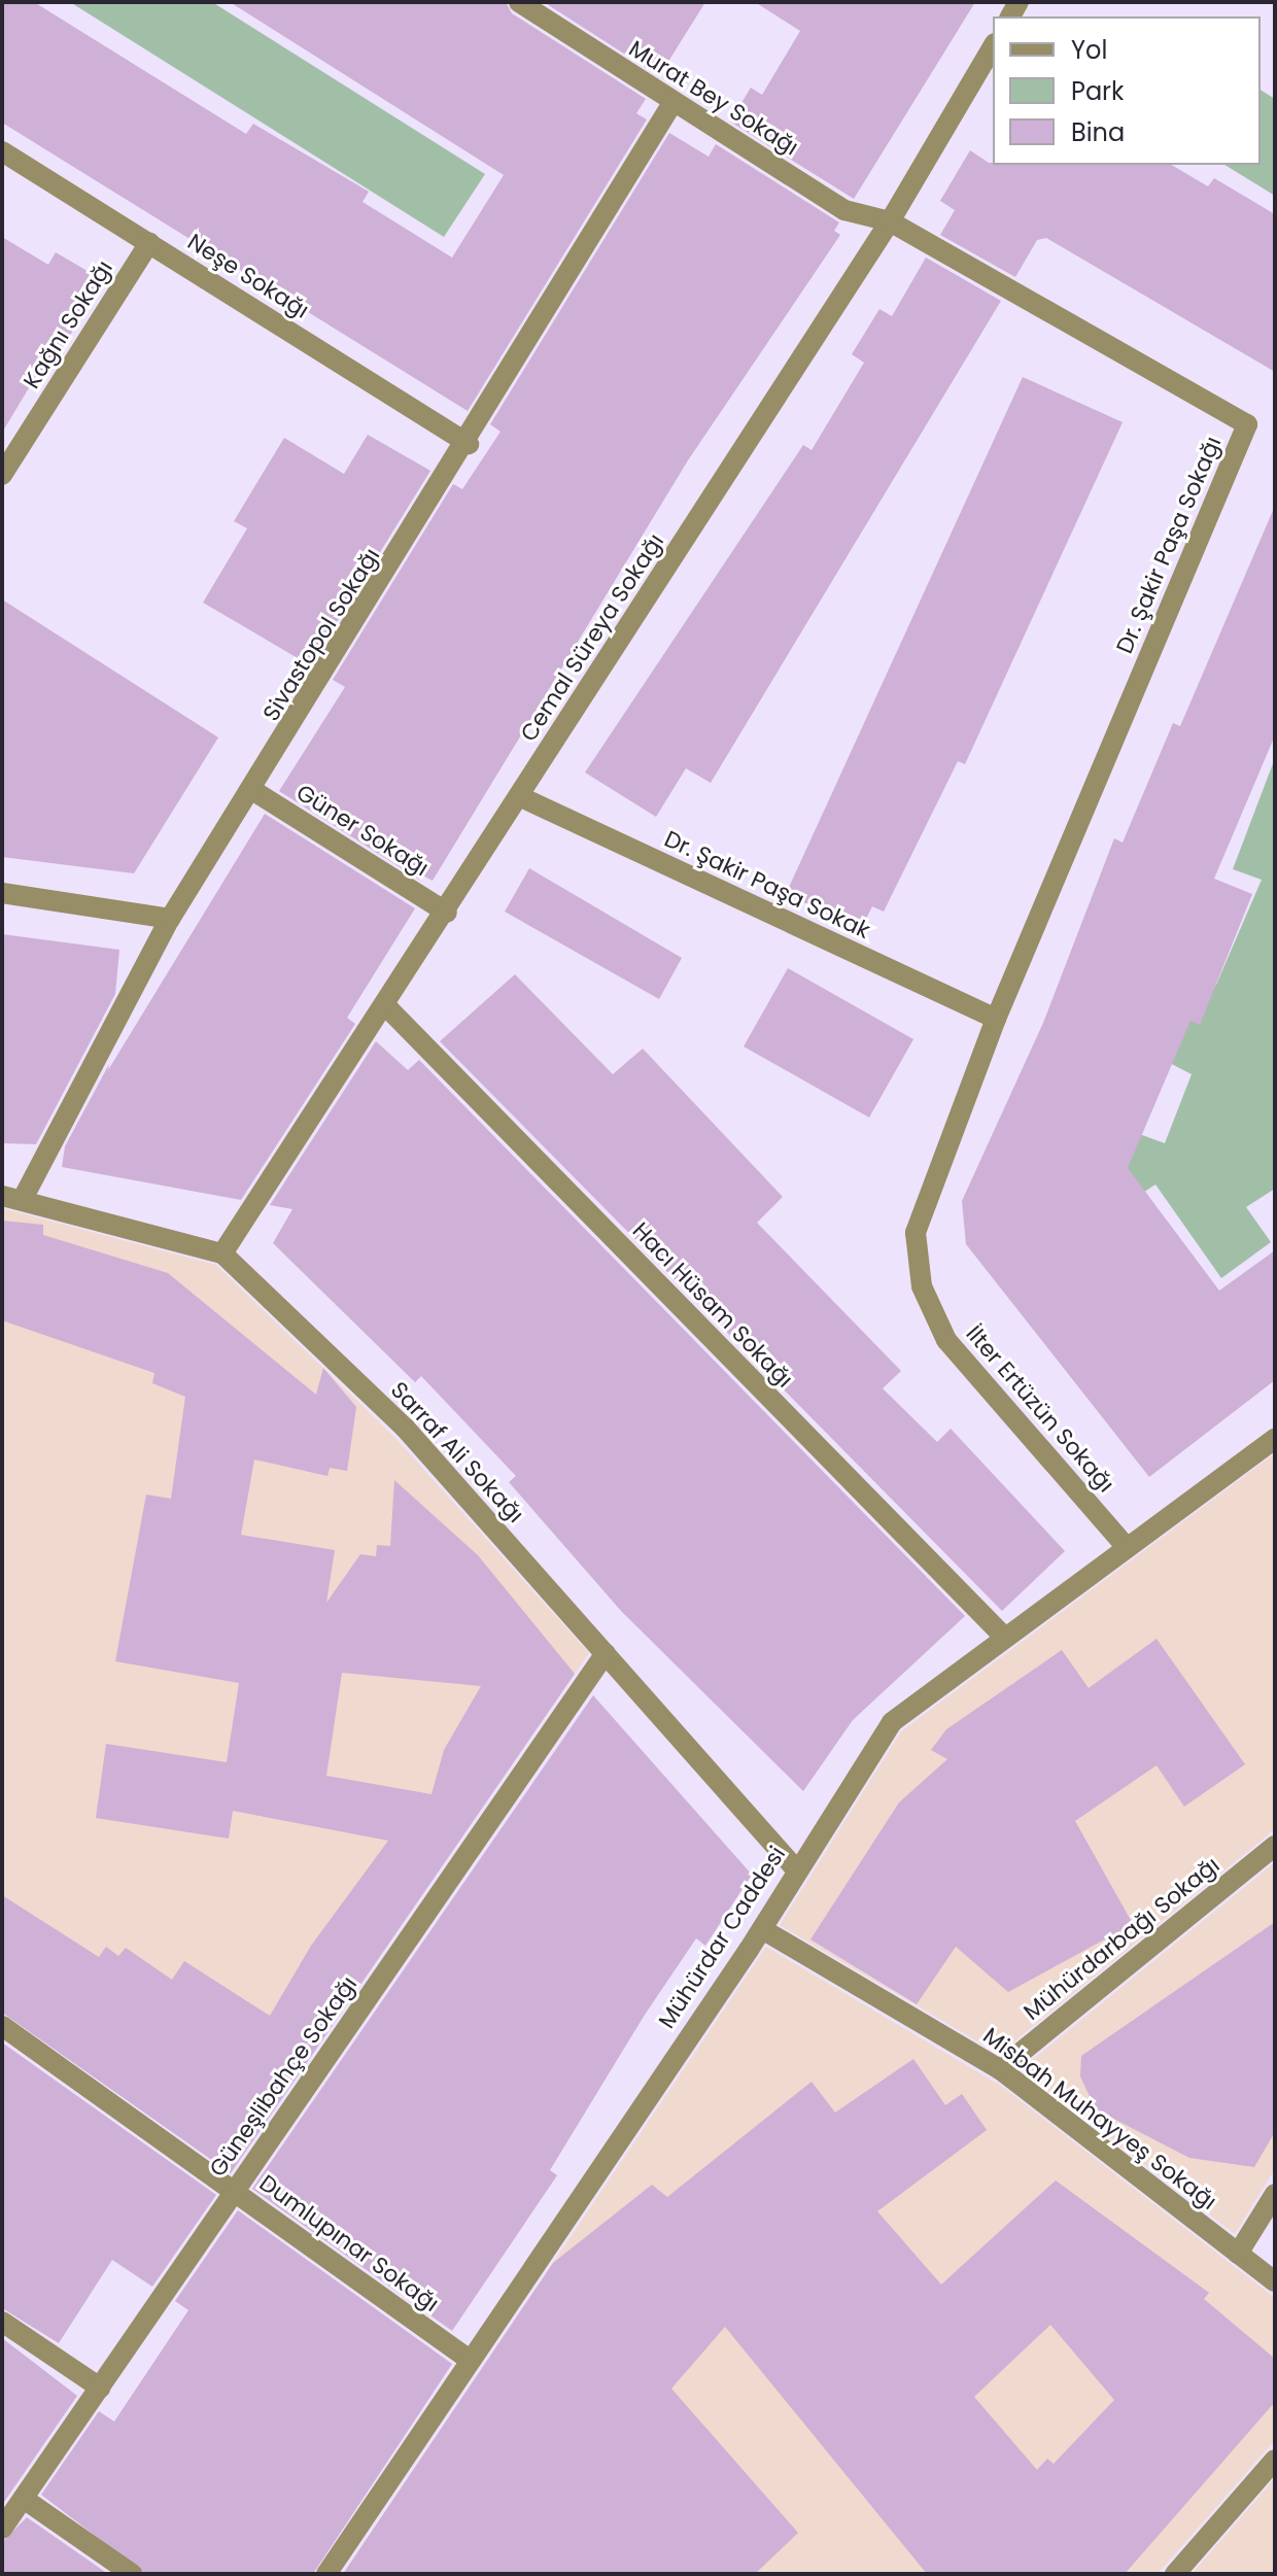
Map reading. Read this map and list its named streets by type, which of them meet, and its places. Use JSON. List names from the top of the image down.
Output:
{
  "streets": {
    "street": [
      "Murat Bey Sokağı",
      "Neşe Sokağı",
      "Kağnı Sokağı",
      "Dr. Şakir Paşa Sokağı",
      "Sivastopol Sokağı",
      "Cemal Süreya Sokağı",
      "Güner Sokağı",
      "Dr. Şakir Paşa Sokak",
      "Hacı Hüsam Sokağı",
      "İlter Ertüzün Sokağı",
      "Sarraf Ali Sokağı",
      "Mühürdar Caddesi",
      "Mühürdarbağı Sokağı",
      "Güneşlibahçe Sokağı",
      "Misbah Muhayyeş Sokağı",
      "Dumlupınar Sokağı"
    ]
  },
  "crossings": [
    ["Murat Bey Sokağı", "Dr. Şakir Paşa Sokağı"],
    ["Murat Bey Sokağı", "Sivastopol Sokağı"],
    ["Murat Bey Sokağı", "Cemal Süreya Sokağı"],
    ["Neşe Sokağı", "Kağnı Sokağı"],
    ["Neşe Sokağı", "Sivastopol Sokağı"],
    ["Dr. Şakir Paşa Sokağı", "Cemal Süreya Sokağı"],
    ["Dr. Şakir Paşa Sokağı", "Dr. Şakir Paşa Sokak"],
    ["Dr. Şakir Paşa Sokağı", "İlter Ertüzün Sokağı"],
    ["Sivastopol Sokağı", "Güner Sokağı"],
    ["Sivastopol Sokağı", "Sarraf Ali Sokağı"],
    ["Cemal Süreya Sokağı", "Güner Sokağı"],
    ["Cemal Süreya Sokağı", "Dr. Şakir Paşa Sokak"],
    ["Cemal Süreya Sokağı", "Hacı Hüsam Sokağı"],
    ["Cemal Süreya Sokağı", "Sarraf Ali Sokağı"],
    ["Dr. Şakir Paşa Sokak", "İlter Ertüzün Sokağı"],
    ["Hacı Hüsam Sokağı", "Mühürdar Caddesi"],
    ["İlter Ertüzün Sokağı", "Mühürdar Caddesi"],
    ["Sarraf Ali Sokağı", "Mühürdar Caddesi"],
    ["Sarraf Ali Sokağı", "Güneşlibahçe Sokağı"],
    ["Mühürdar Caddesi", "Misbah Muhayyeş Sokağı"],
    ["Mühürdar Caddesi", "Dumlupınar Sokağı"],
    ["Mühürdarbağı Sokağı", "Misbah Muhayyeş Sokağı"],
    ["Güneşlibahçe Sokağı", "Dumlupınar Sokağı"]
  ],
  "legend": ["Yol", "Park", "Bina"]
}
